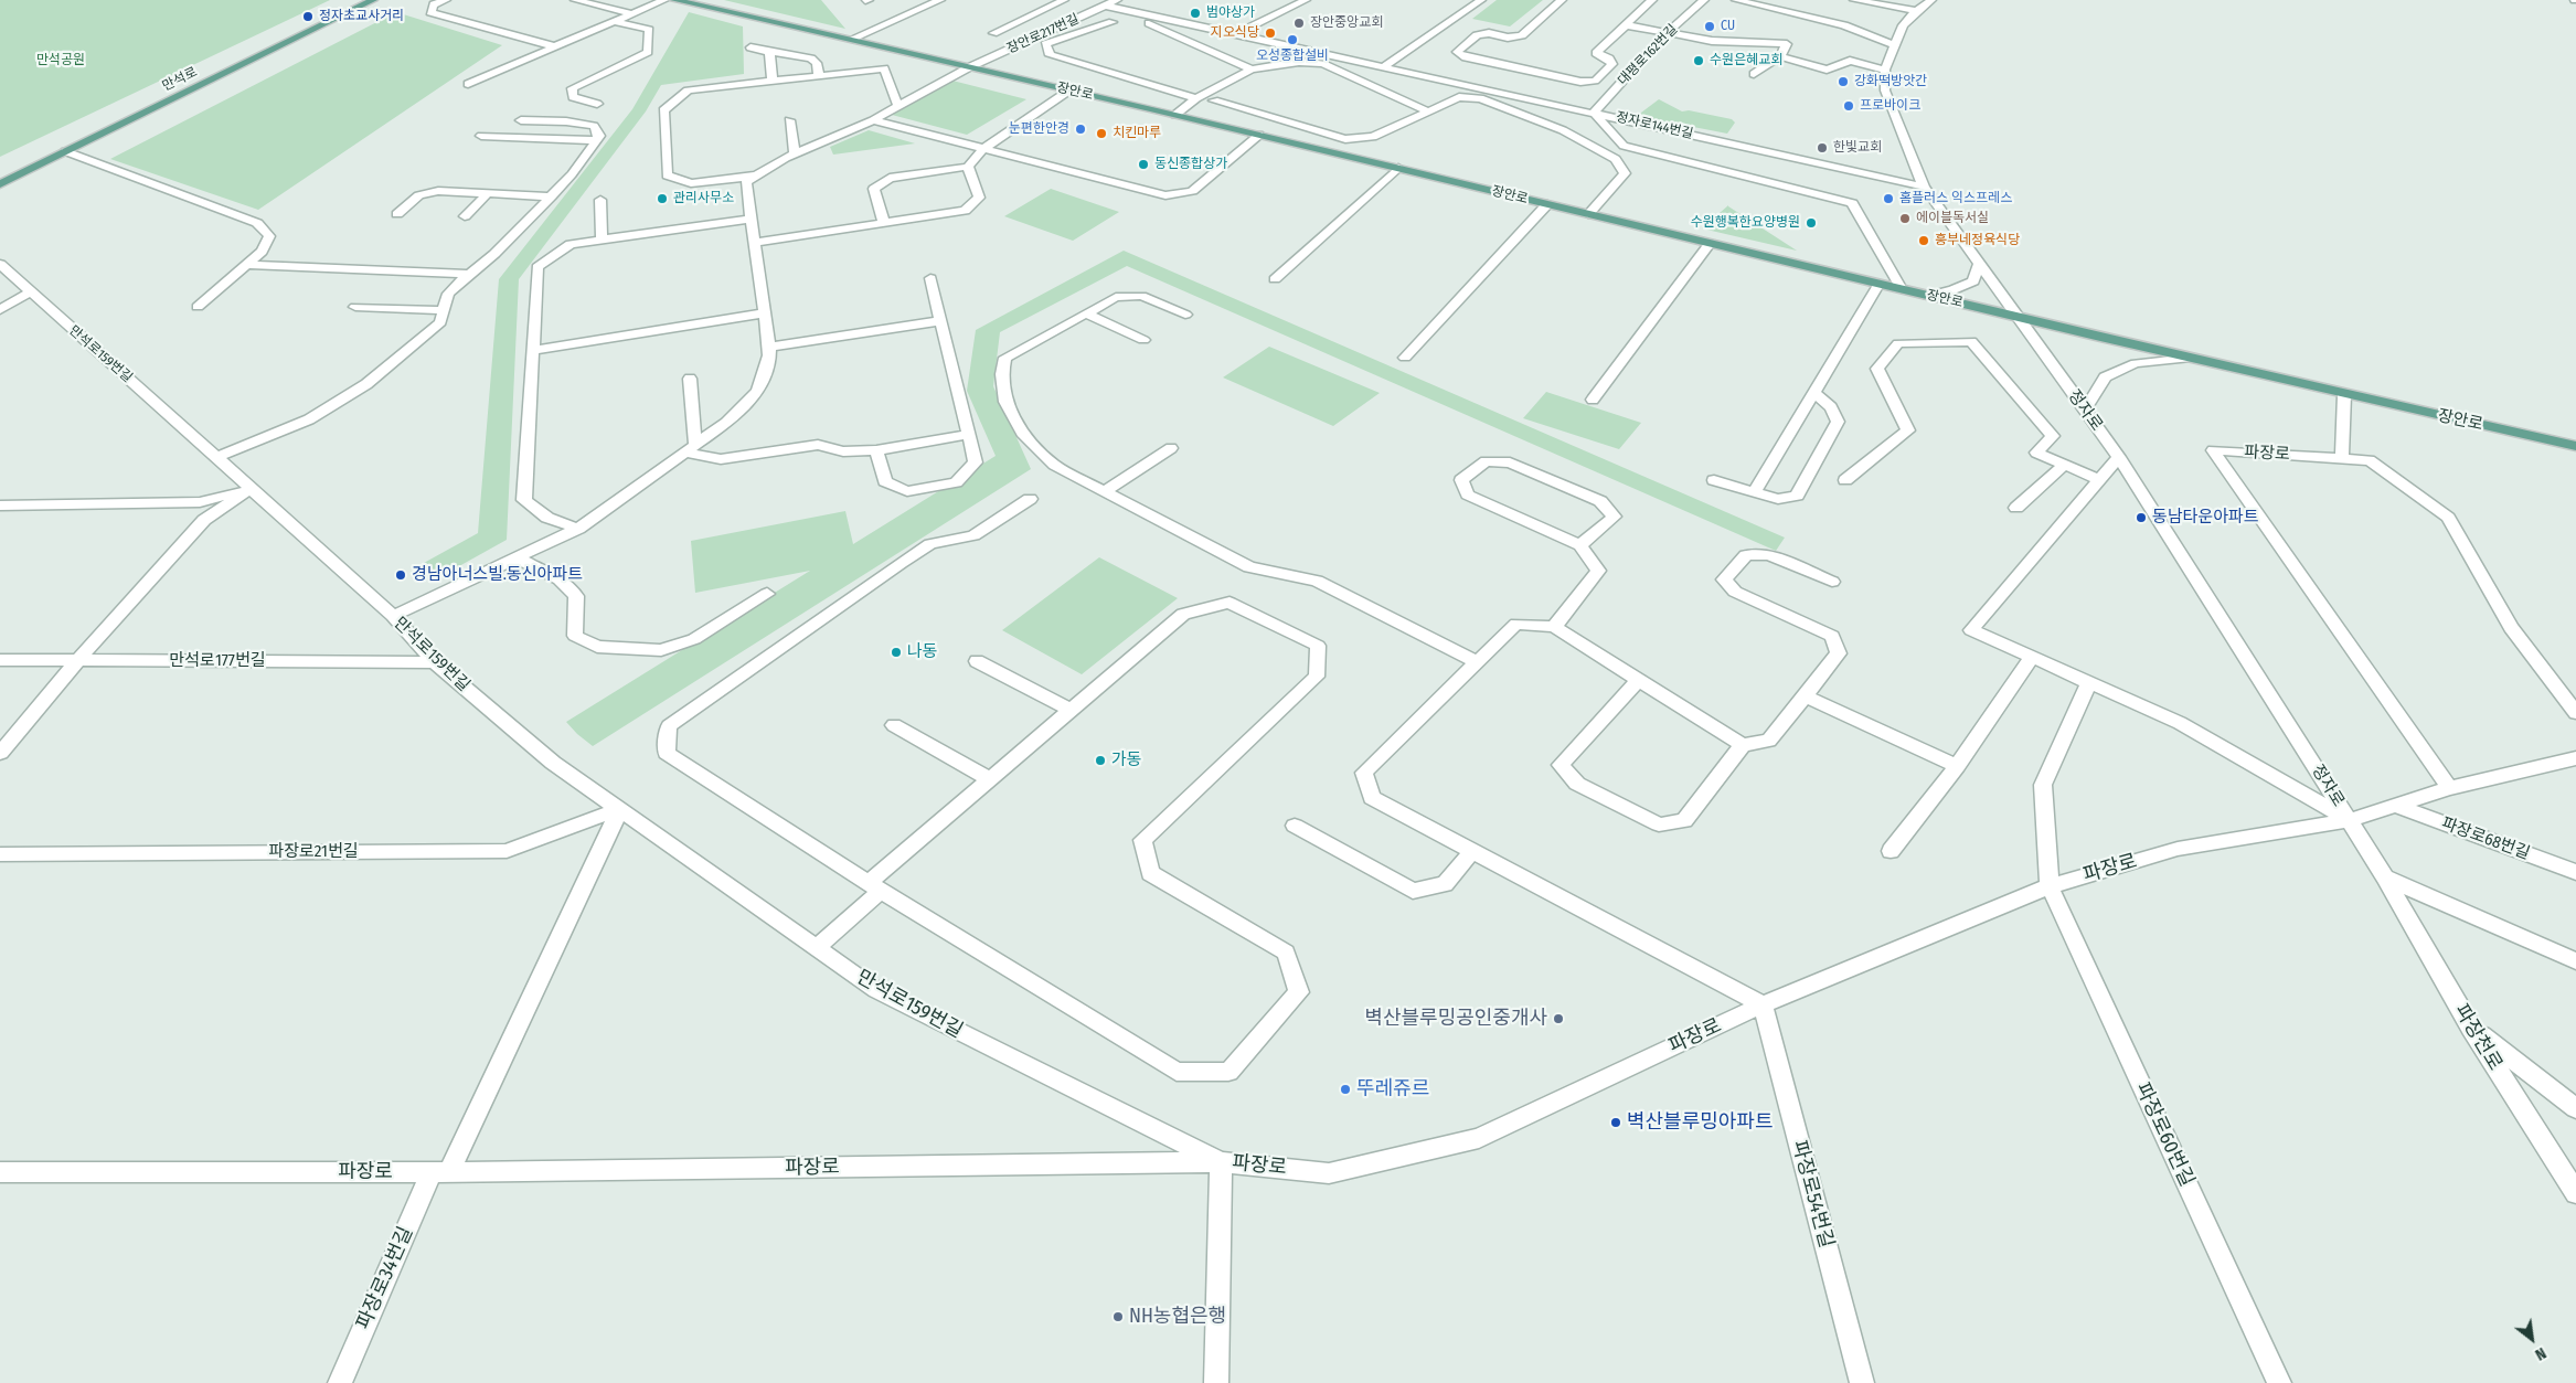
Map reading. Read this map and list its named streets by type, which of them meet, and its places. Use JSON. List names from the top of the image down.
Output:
{
  "streets": {
    "main road": ["만석로", "장안로"],
    "street": [
      "장안로217번길",
      "대평로162번길",
      "정자로144번길",
      "만석로159번길",
      "정자로",
      "파장로",
      "만석로177번길",
      "파장로68번길",
      "파장로21번길",
      "파장천로",
      "파장로60번길",
      "파장로54번길",
      "파장로34번길"
    ]
  },
  "crossings": [
    ["장안로217번길", "장안로"],
    ["장안로217번길", "정자로144번길"],
    ["대평로162번길", "정자로144번길"],
    ["장안로", "정자로"],
    ["정자로144번길", "정자로"],
    ["만석로159번길", "파장로"],
    ["만석로159번길", "만석로177번길"],
    ["만석로159번길", "파장로21번길"],
    ["정자로", "파장로"],
    ["정자로", "파장천로"],
    ["파장로", "파장로68번길"],
    ["파장로", "파장천로"],
    ["파장로", "파장로60번길"],
    ["파장로", "파장로54번길"],
    ["파장로", "파장로34번길"]
  ],
  "parks": ["만석공원"],
  "places": [
    "범야상가",
    "정자초교사거리",
    "장안중앙교회",
    "CU",
    "지오식당",
    "오성종합설비",
    "수원은혜교회",
    "강화떡방앗간",
    "프로바이크",
    "눈편한안경",
    "치킨마루",
    "한빛교회",
    "동신종합상가",
    "관리사무소",
    "홈플러스 익스프레스",
    "에이블독서실",
    "수원행복한요양병원",
    "흥부네정육식당",
    "동남타운아파트",
    "경남아너스빌.동신아파트",
    "나동",
    "가동",
    "벽산블루밍공인중개사",
    "뚜레쥬르",
    "벽산블루밍아파트",
    "NH농협은행"
  ],
  "north": "bottom right"
}
